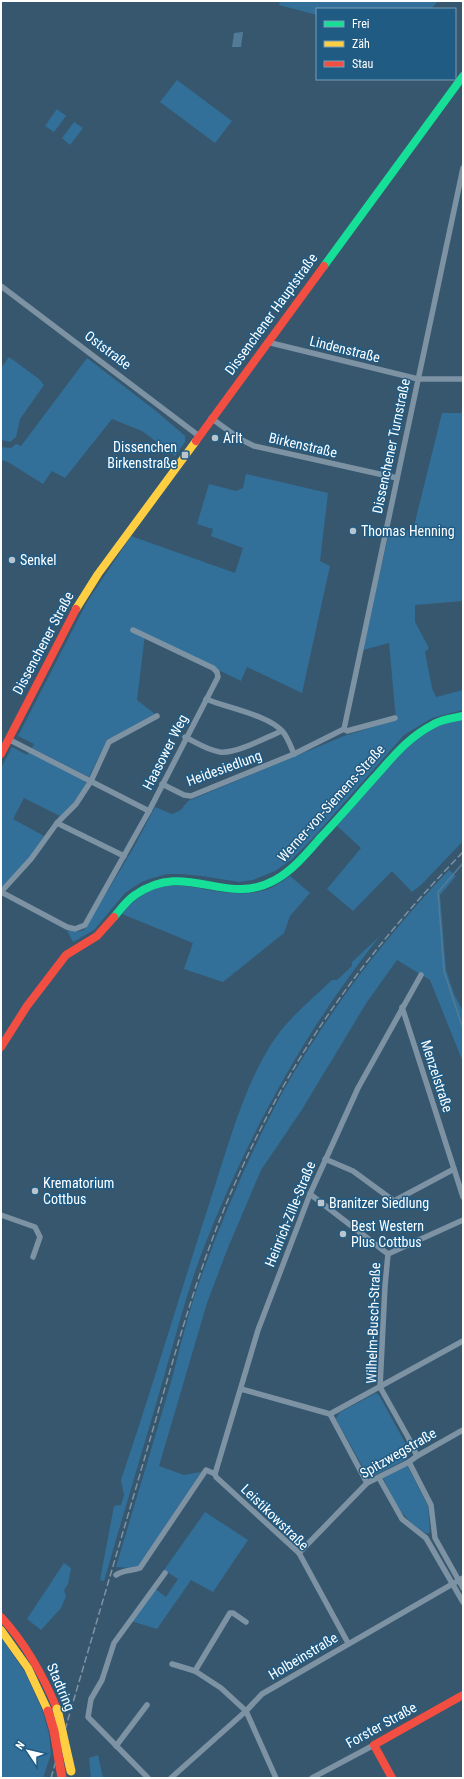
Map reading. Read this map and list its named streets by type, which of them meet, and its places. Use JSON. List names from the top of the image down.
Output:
{
  "streets": {
    "main road": [
      "Dissenchener Hauptstraße",
      "Dissenchener Straße",
      "Werner-von-Siemens-Straße",
      "Stadtring",
      "Forster Straße"
    ],
    "street": [
      "Lindenstraße",
      "Oststraße",
      "Birkenstraße",
      "Dissenchener Turnstraße",
      "Haasower Weg",
      "Heidesiedlung",
      "Menzelstraße",
      "Heinrich-Zille-Straße",
      "Wilhelm-Busch-Straße",
      "Spitzwegstraße",
      "Leistikowstraße",
      "Holbeinstraße"
    ]
  },
  "crossings": [
    ["Dissenchener Hauptstraße", "Lindenstraße"],
    ["Dissenchener Hauptstraße", "Oststraße"],
    ["Dissenchener Hauptstraße", "Birkenstraße"],
    ["Dissenchener Hauptstraße", "Dissenchener Straße"],
    ["Lindenstraße", "Dissenchener Turnstraße"],
    ["Birkenstraße", "Dissenchener Turnstraße"],
    ["Dissenchener Turnstraße", "Heidesiedlung"],
    ["Haasower Weg", "Heidesiedlung"],
    ["Menzelstraße", "Heinrich-Zille-Straße"],
    ["Heinrich-Zille-Straße", "Leistikowstraße"],
    ["Wilhelm-Busch-Straße", "Spitzwegstraße"],
    ["Spitzwegstraße", "Leistikowstraße"],
    ["Leistikowstraße", "Holbeinstraße"]
  ],
  "places": {
    "other": [
      "Arlt",
      "Thomas Henning",
      "Senkel",
      "Krematorium Cottbus",
      "Best Western Plus Cottbus"
    ],
    "transit": ["Dissenchen Birkenstraße", "Branitzer Siedlung"]
  },
  "legend": ["Frei", "Zäh", "Stau"],
  "north": "top left"
}
